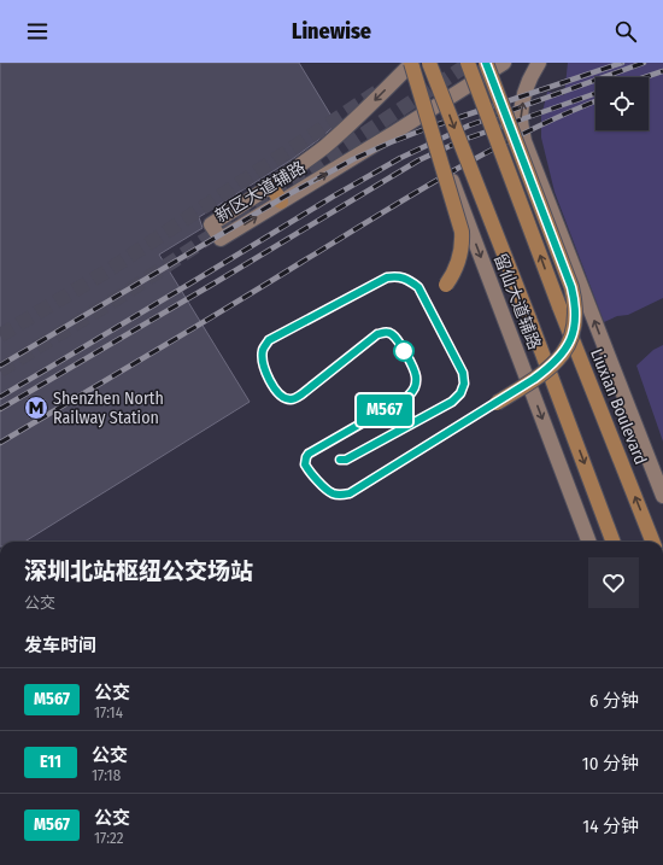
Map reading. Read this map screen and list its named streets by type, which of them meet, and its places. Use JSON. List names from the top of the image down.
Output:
{
  "streets": {
    "main road": ["新区大道辅路", "留仙大道辅路", "Liuxian Boulevard"]
  },
  "crossings": [
    ["新区大道辅路", "留仙大道辅路"]
  ],
  "places": {
    "metro station": ["Shenzhen North Railway Station"]
  },
  "lines": ["bus line M567"],
  "page": {
    "header": "Linewise",
    "on_map": "M567",
    "heading": [
      ["深圳北站枢纽公交场站", "公交"],
      "发车时间"
    ],
    "list": [
      {
        "mark": "M567",
        "name": "公交",
        "note": "17:14",
        "value": "6 分钟"
      },
      {
        "mark": "E11",
        "name": "公交",
        "note": "17:18",
        "value": "10 分钟"
      },
      {
        "mark": "M567",
        "name": "公交",
        "note": "17:22",
        "value": "14 分钟"
      }
    ]
  }
}
